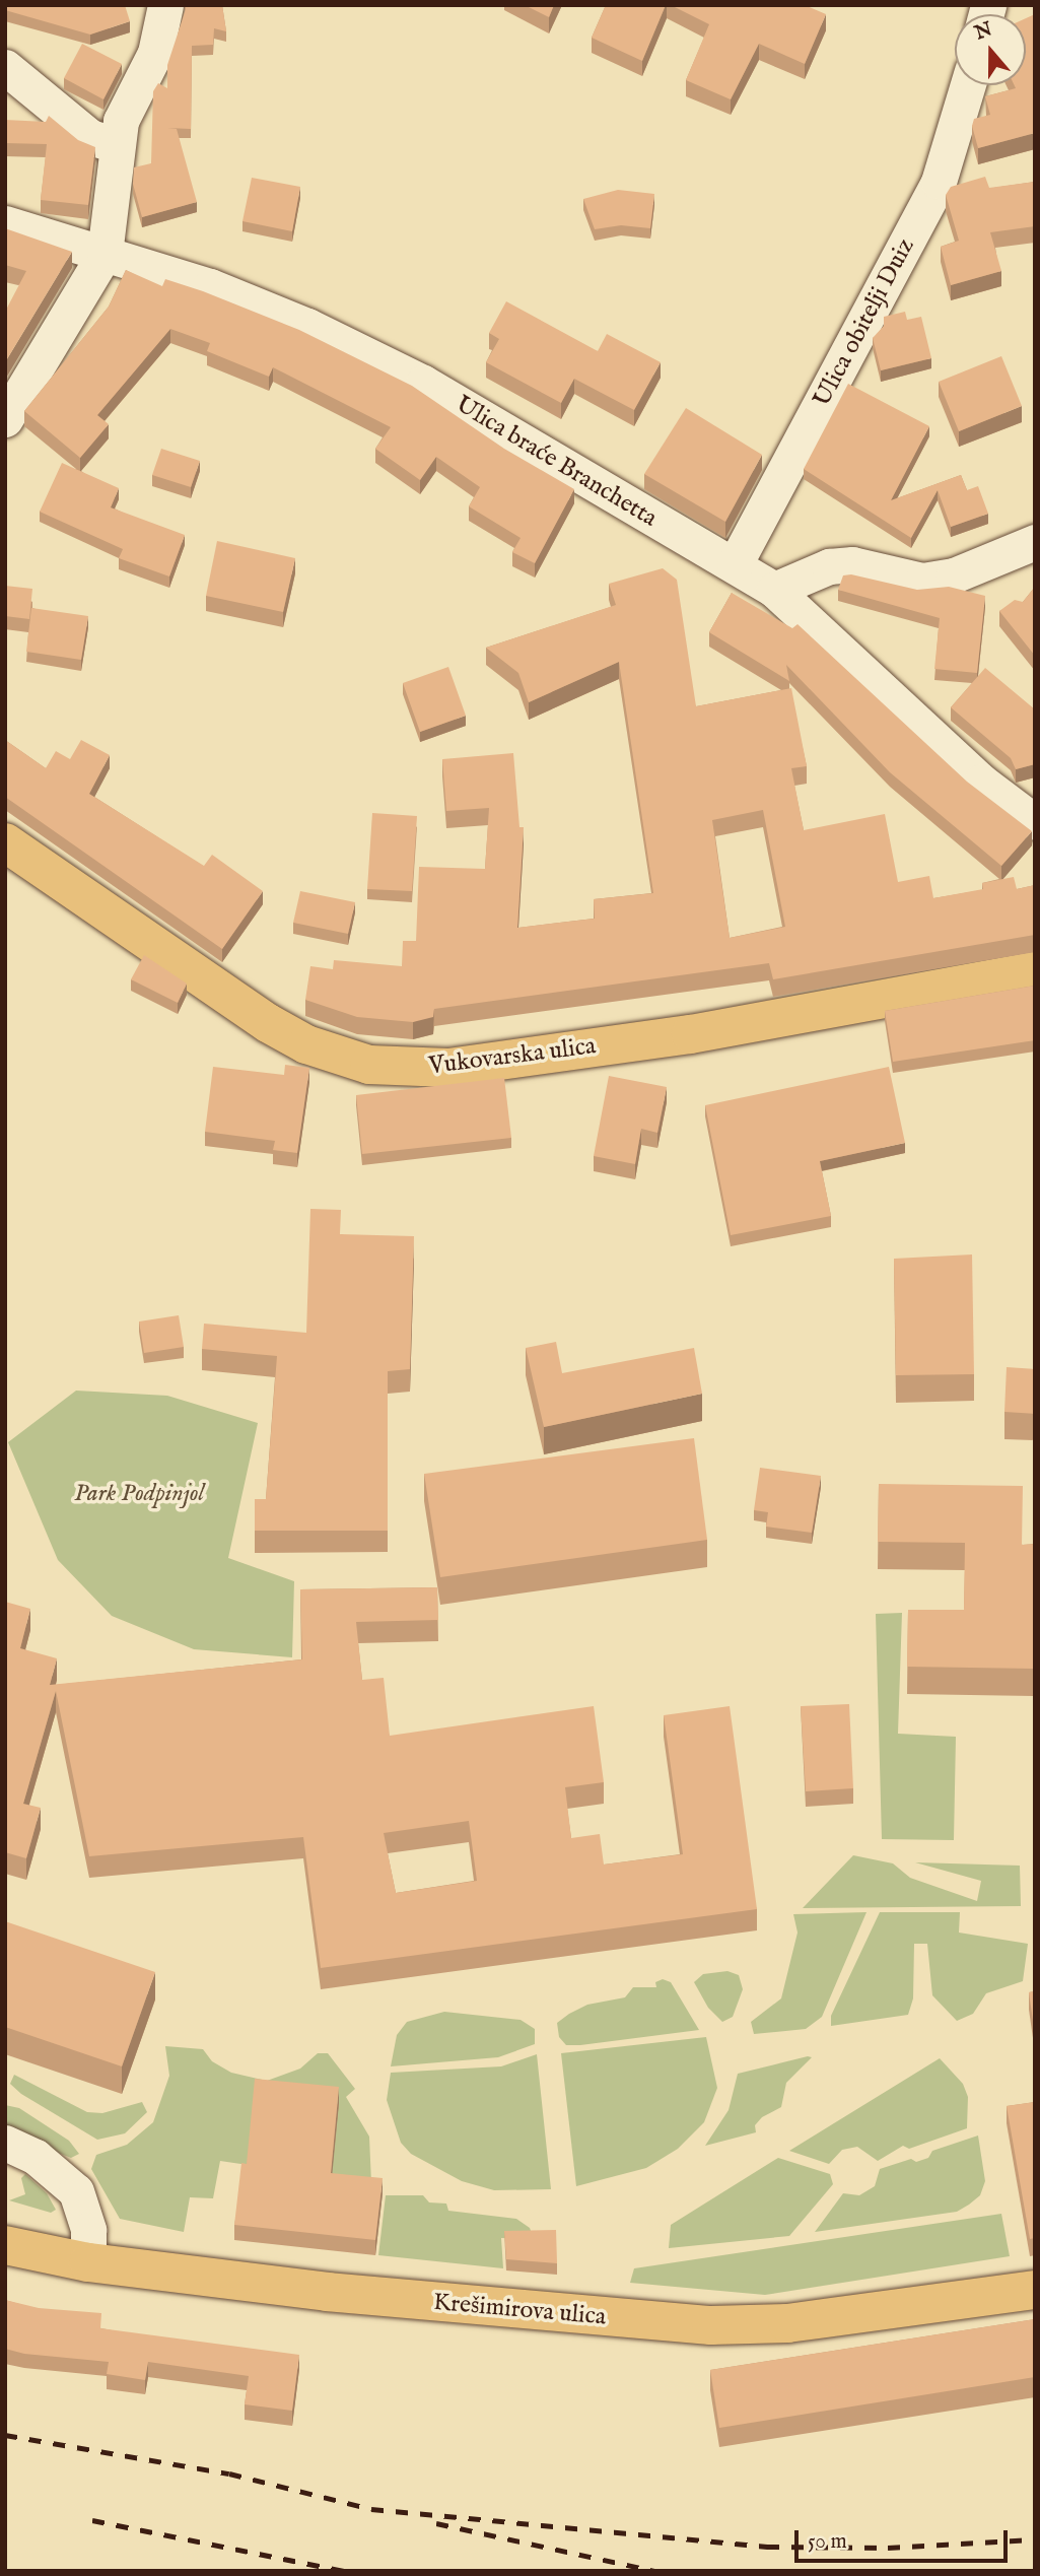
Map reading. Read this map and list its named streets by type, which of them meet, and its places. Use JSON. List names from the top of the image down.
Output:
{
  "streets": {
    "main road": ["Vukovarska ulica", "Krešimirova ulica"],
    "street": ["Ulica obitelji Duiz", "Ulica braće Branchetta"]
  },
  "crossings": [
    ["Ulica obitelji Duiz", "Ulica braće Branchetta"]
  ],
  "parks": ["Park Podpinjol"],
  "scale_bar": "50 m",
  "north": "top"
}
